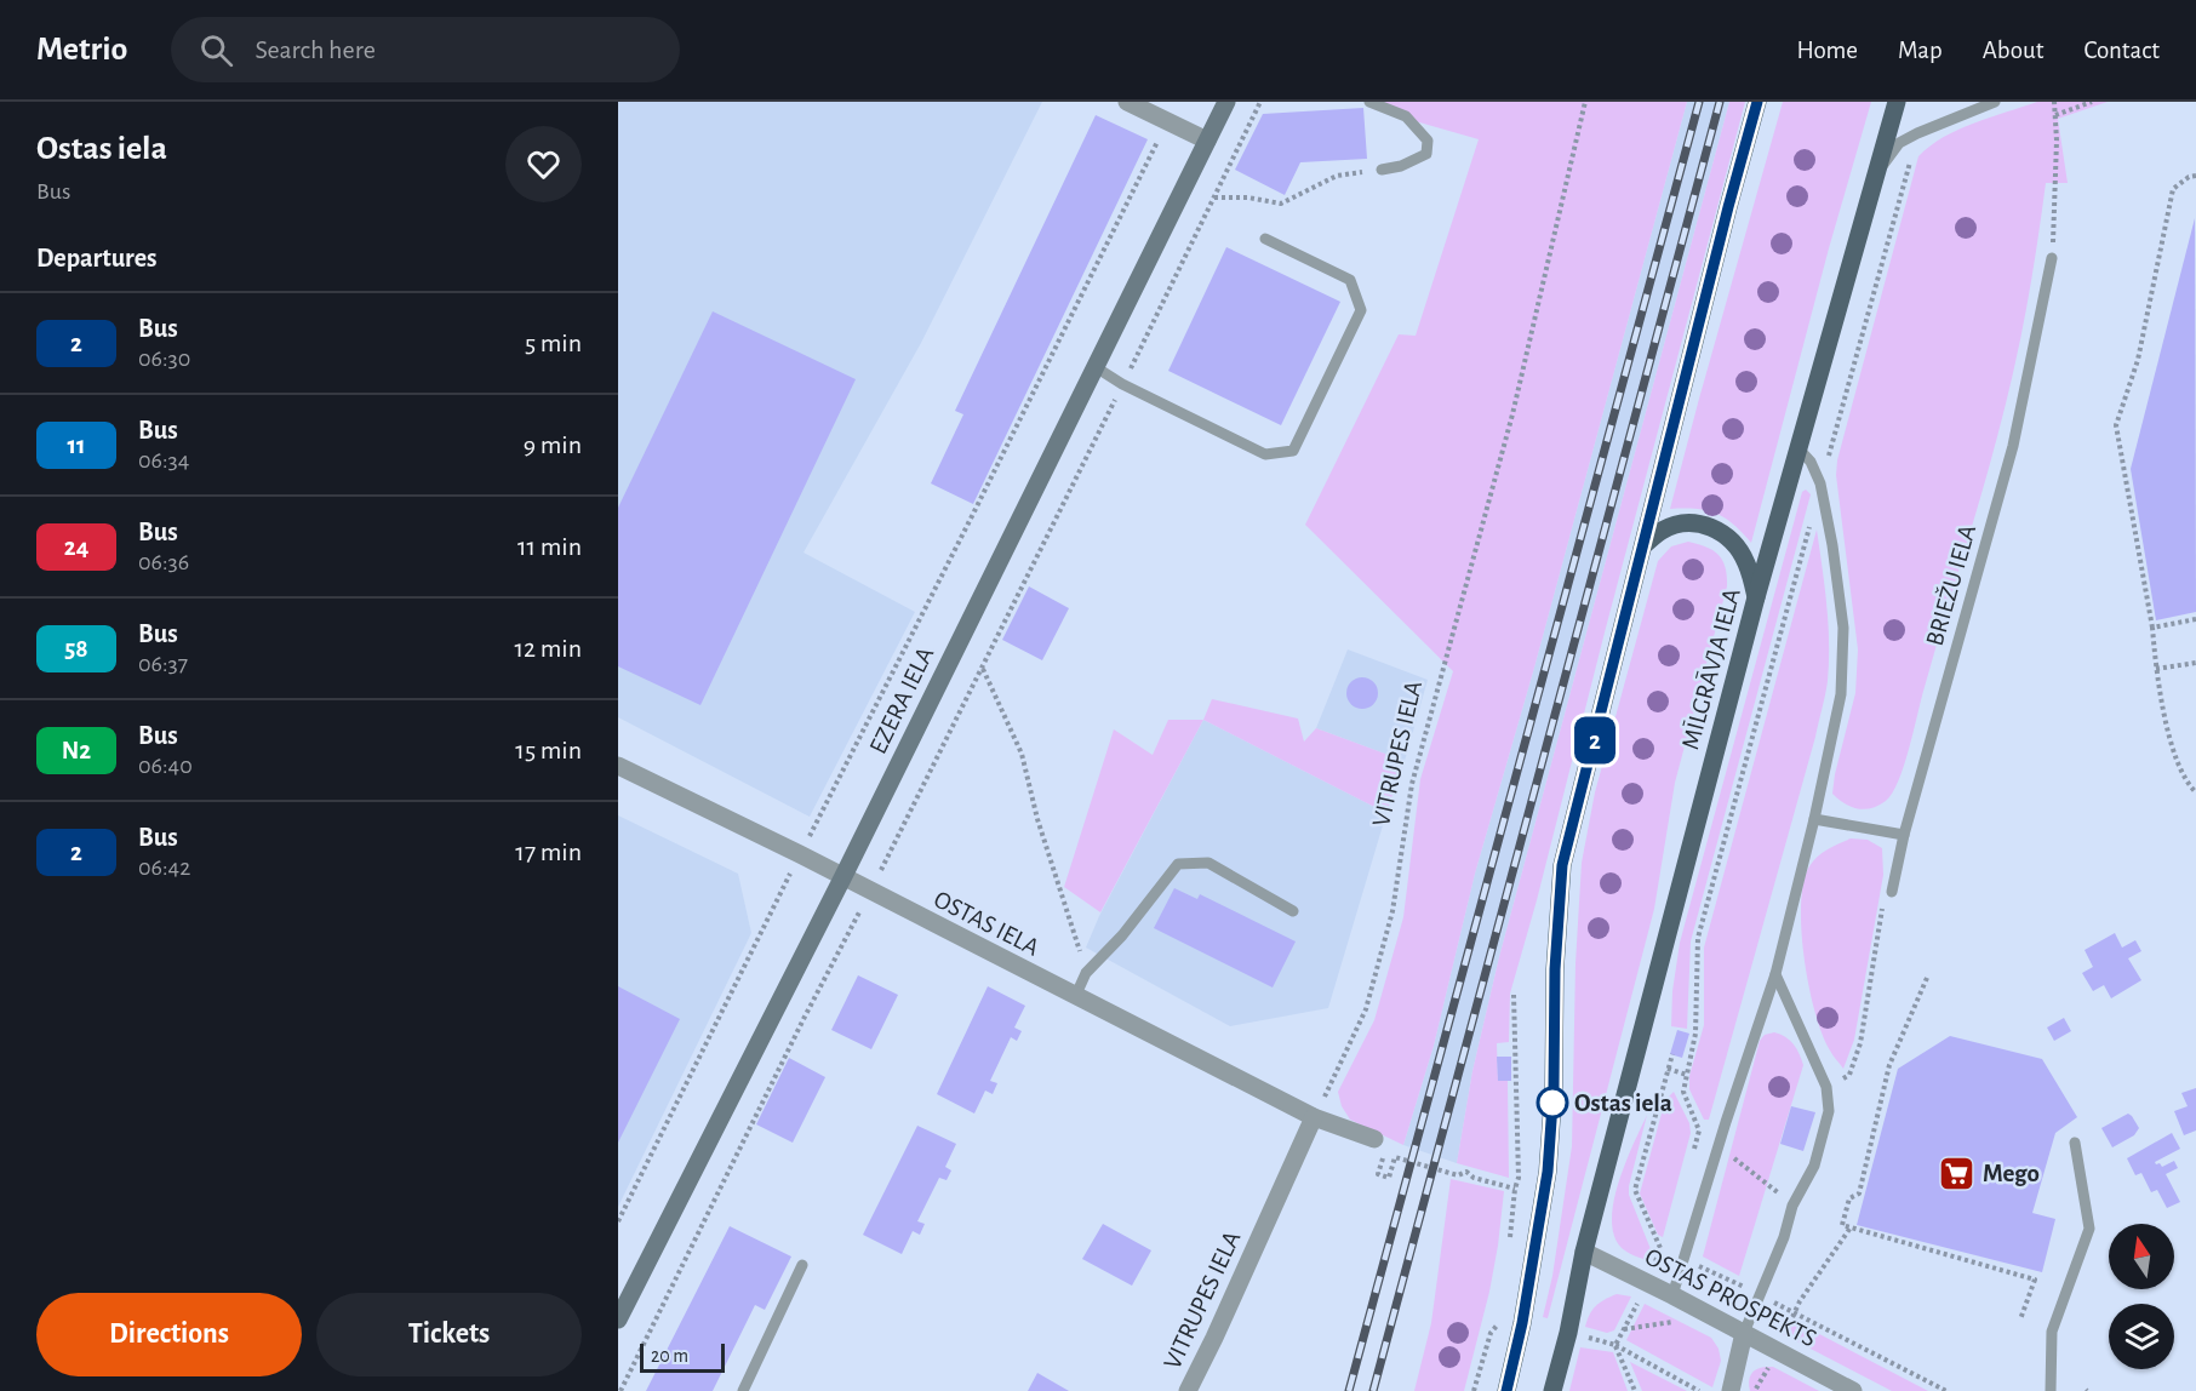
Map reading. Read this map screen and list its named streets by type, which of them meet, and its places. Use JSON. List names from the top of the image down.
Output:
{
  "streets": {
    "main road": ["MĪLGRĀVJA IELA"],
    "street": [
      "EZERA IELA",
      "VITRUPES IELA",
      "OSTAS IELA",
      "OSTAS PROSPEKTS"
    ],
    "lane": ["BRIEŽU IELA"]
  },
  "crossings": [
    ["MĪLGRĀVJA IELA", "OSTAS PROSPEKTS"],
    ["EZERA IELA", "OSTAS IELA"],
    ["VITRUPES IELA", "OSTAS IELA"]
  ],
  "places": {
    "other": ["Ostas iela"],
    "supermarket": ["Mego"]
  },
  "lines": ["bus line 2"],
  "scale_bar": "20 m",
  "north": "top",
  "page": {
    "header": "Metrio",
    "search": "Search here",
    "nav": [
      "Home",
      "Map",
      "About",
      "Contact"
    ],
    "heading": [
      ["Ostas iela", "Bus"],
      "Departures"
    ],
    "on_map": "2",
    "list": [
      {
        "mark": "2",
        "name": "Bus",
        "note": "06:30",
        "value": "5 min"
      },
      {
        "mark": "11",
        "name": "Bus",
        "note": "06:34",
        "value": "9 min"
      },
      {
        "mark": "24",
        "name": "Bus",
        "note": "06:36",
        "value": "11 min"
      },
      {
        "mark": "58",
        "name": "Bus",
        "note": "06:37",
        "value": "12 min"
      },
      {
        "mark": "N2",
        "name": "Bus",
        "note": "06:40",
        "value": "15 min"
      },
      {
        "mark": "2",
        "name": "Bus",
        "note": "06:42",
        "value": "17 min"
      }
    ],
    "buttons": ["Directions", "Tickets"],
    "scale": "20 m"
  }
}
